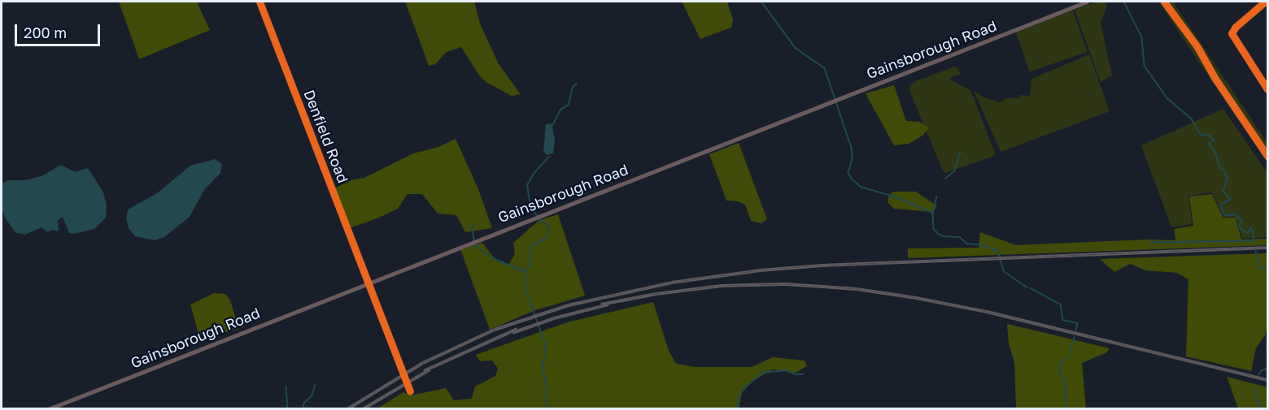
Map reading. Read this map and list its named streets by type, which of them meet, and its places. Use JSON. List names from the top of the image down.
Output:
{
  "streets": {
    "main road": ["Gainsborough Road"],
    "street": ["Denfield Road"]
  },
  "crossings": [
    ["Gainsborough Road", "Denfield Road"]
  ],
  "scale_bar": "200 m"
}
